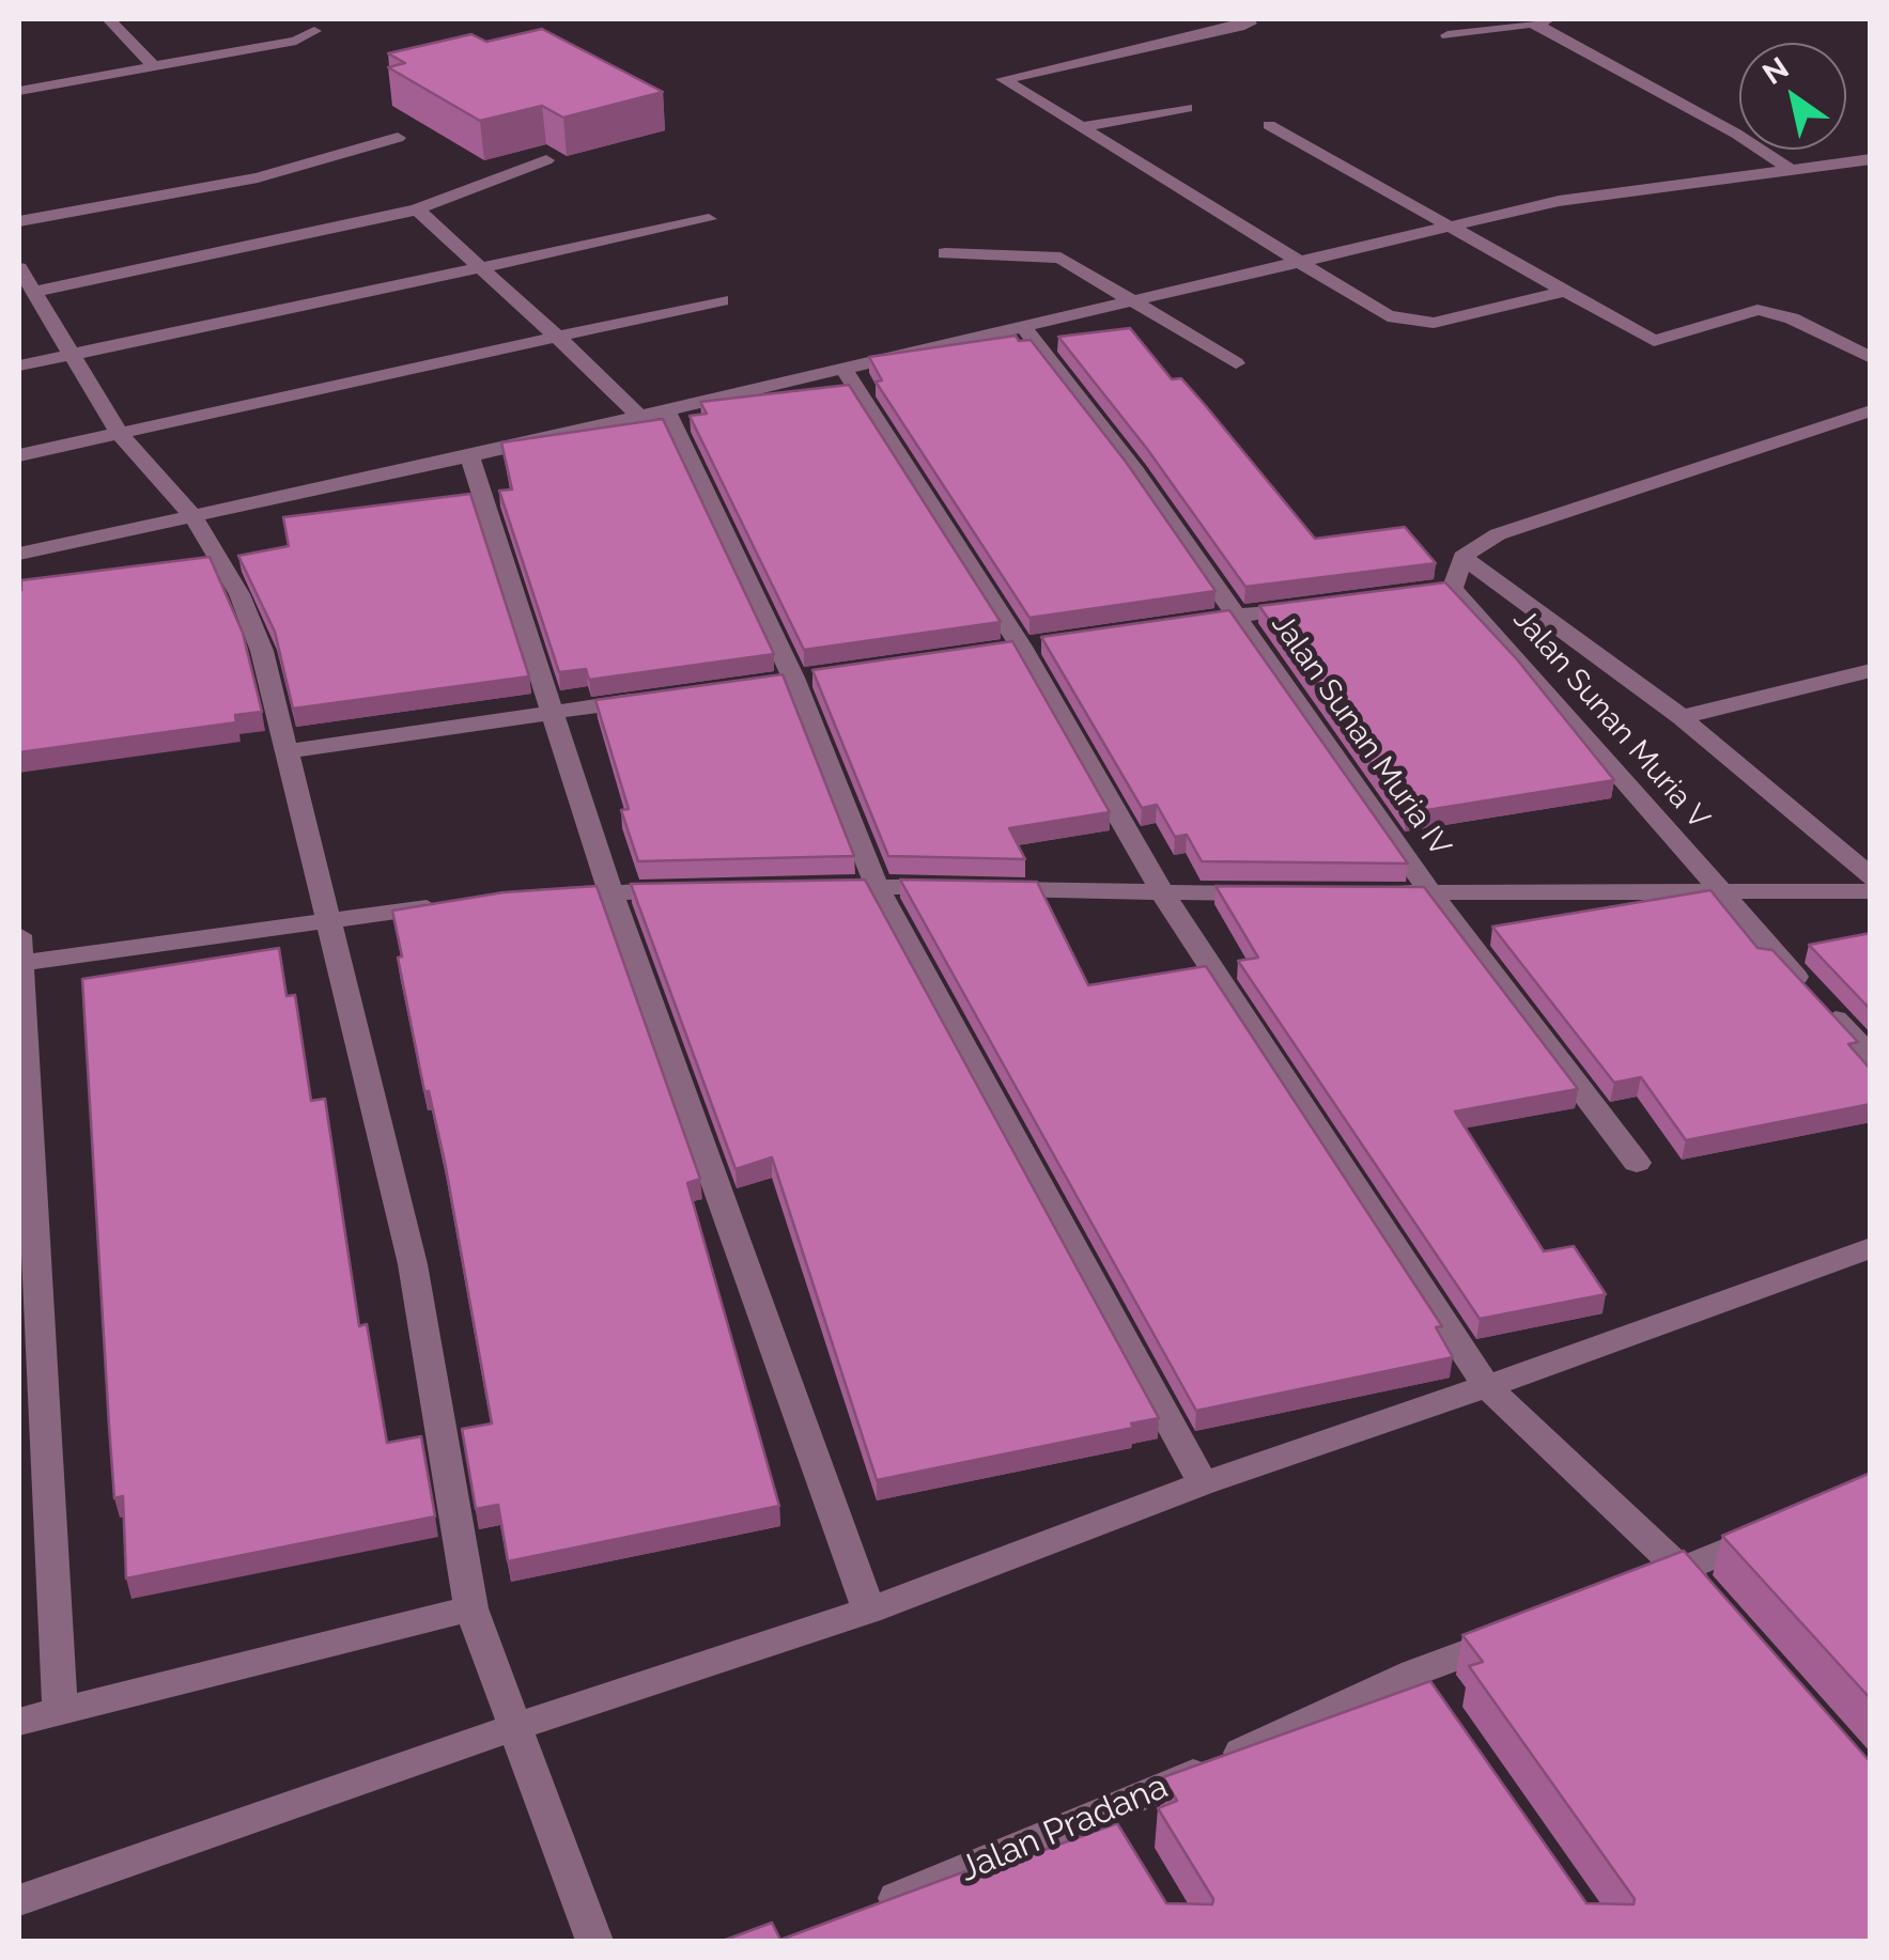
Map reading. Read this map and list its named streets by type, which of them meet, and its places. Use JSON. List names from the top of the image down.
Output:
{
  "streets": {
    "street": ["Jalan Sunan Muria V", "Jalan Sunan Muria IV", "Jalan Pradana"]
  },
  "north": "top left"
}
